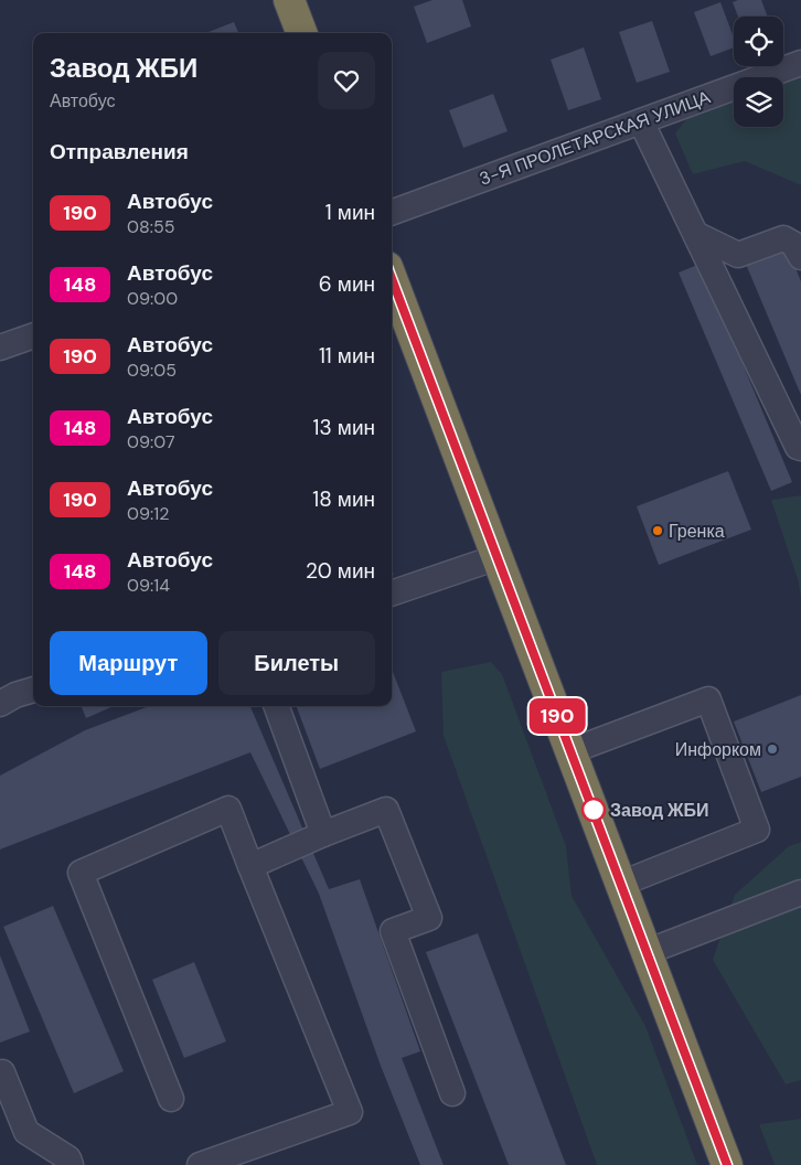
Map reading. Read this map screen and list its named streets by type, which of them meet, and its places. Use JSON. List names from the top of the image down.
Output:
{
  "streets": {
    "street": ["3-Я ПРОЛЕТАРСКАЯ УЛИЦА"]
  },
  "places": ["Гренка", "Инфорком", "Завод ЖБИ"],
  "lines": ["bus line 190"],
  "page": {
    "on_map": "190",
    "heading": [
      ["Завод ЖБИ", "Автобус"],
      "Отправления"
    ],
    "list": [
      {
        "mark": "190",
        "name": "Автобус",
        "note": "08:55",
        "value": "1 мин"
      },
      {
        "mark": "148",
        "name": "Автобус",
        "note": "09:00",
        "value": "6 мин"
      },
      {
        "mark": "190",
        "name": "Автобус",
        "note": "09:05",
        "value": "11 мин"
      },
      {
        "mark": "148",
        "name": "Автобус",
        "note": "09:07",
        "value": "13 мин"
      },
      {
        "mark": "190",
        "name": "Автобус",
        "note": "09:12",
        "value": "18 мин"
      },
      {
        "mark": "148",
        "name": "Автобус",
        "note": "09:14",
        "value": "20 мин"
      }
    ],
    "buttons": ["Маршрут", "Билеты"]
  }
}
